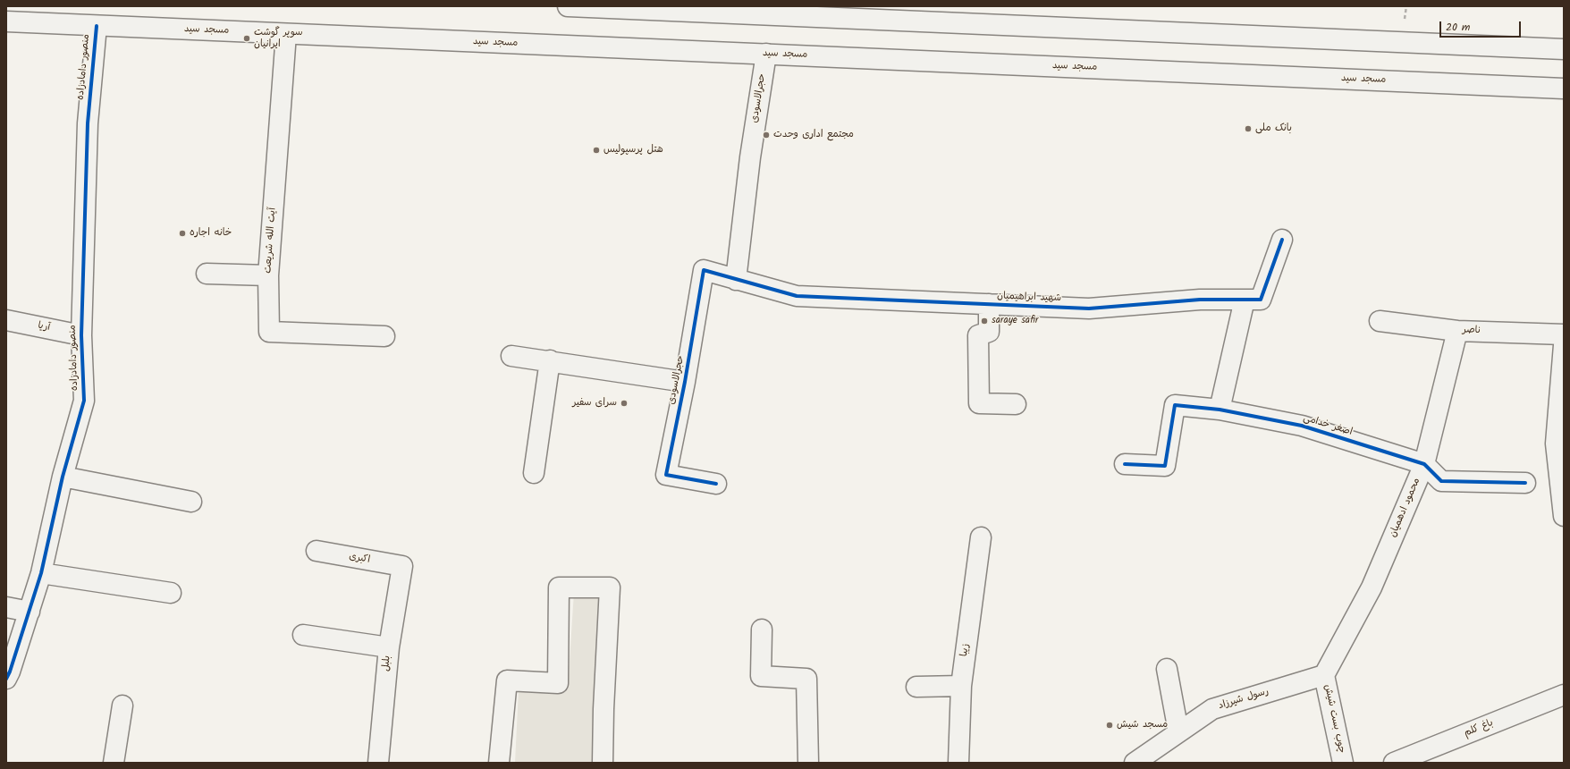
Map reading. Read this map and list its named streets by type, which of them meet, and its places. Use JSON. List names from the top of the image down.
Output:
{
  "streets": {
    "street": [
      "مسجد سید",
      "منصور دامادزاده",
      "حجرالاسودی",
      "آیت الله شریعت",
      "شهید ابراهیمیان",
      "آریا",
      "ناصر",
      "اصغر خدامی",
      "محمود ادهمیان",
      "اکبری",
      "زیبا",
      "بلبل",
      "رسول شیرزاد",
      "چوب بست شیش",
      "باغ کلم"
    ]
  },
  "crossings": [
    ["مسجد سید", "منصور دامادزاده"],
    ["مسجد سید", "حجرالاسودی"],
    ["مسجد سید", "آیت الله شریعت"],
    ["منصور دامادزاده", "آریا"],
    ["حجرالاسودی", "شهید ابراهیمیان"],
    ["ناصر", "محمود ادهمیان"],
    ["اصغر خدامی", "محمود ادهمیان"],
    ["محمود ادهمیان", "رسول شیرزاد"],
    ["محمود ادهمیان", "چوب بست شیش"],
    ["اکبری", "بلبل"],
    ["رسول شیرزاد", "چوب بست شیش"]
  ],
  "places": [
    "سوپر گوشت ایرانیان",
    "بانک ملی",
    "مجتمع اداری وحدت",
    "هتل پرسپولیس",
    "خانه اجاره",
    "saraye safir",
    "سرای سفیر",
    "مسجد شیش"
  ],
  "scale_bar": "20 m"
}
